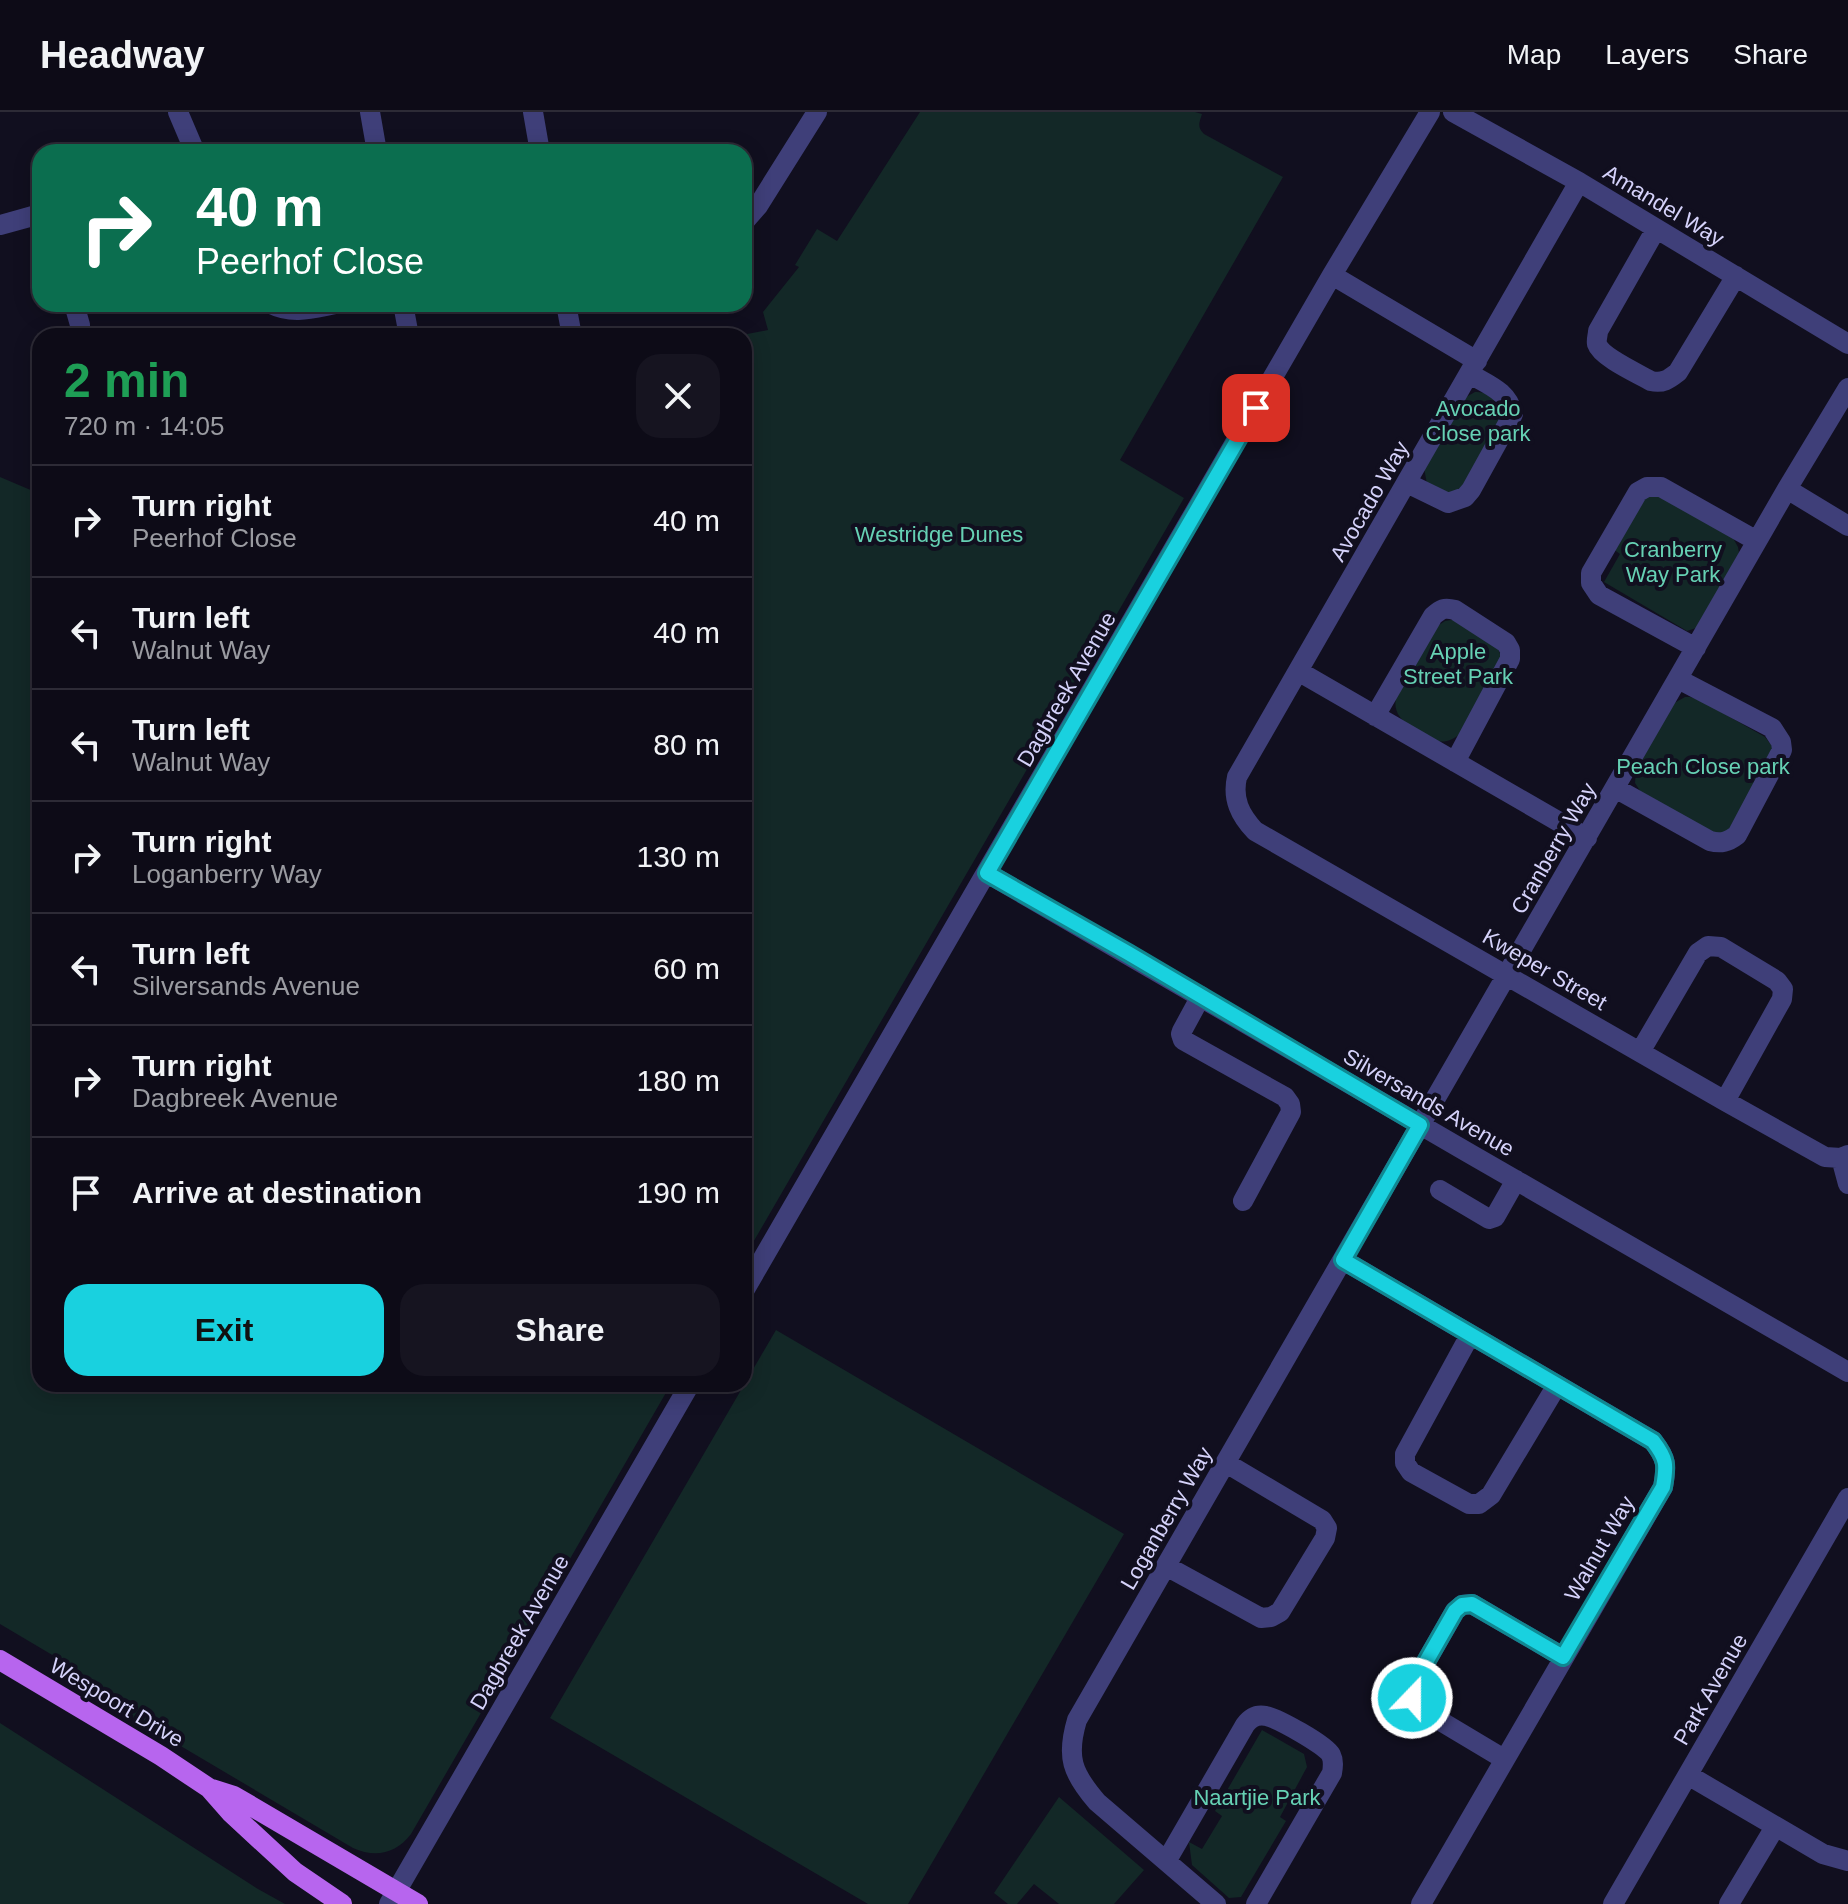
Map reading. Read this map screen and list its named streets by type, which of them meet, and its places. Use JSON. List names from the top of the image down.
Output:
{
  "streets": {
    "main road": ["Wespoort Drive"],
    "street": [
      "Amandel Way",
      "Avocado Way",
      "Dagbreek Avenue",
      "Cranberry Way",
      "Kweper Street",
      "Silversands Avenue",
      "Loganberry Way",
      "Walnut Way",
      "Park Avenue"
    ]
  },
  "crossings": [
    ["Amandel Way", "Avocado Way"],
    ["Avocado Way", "Kweper Street"],
    ["Dagbreek Avenue", "Silversands Avenue"],
    ["Dagbreek Avenue", "Wespoort Drive"],
    ["Cranberry Way", "Kweper Street"],
    ["Cranberry Way", "Silversands Avenue"],
    ["Cranberry Way", "Loganberry Way"],
    ["Silversands Avenue", "Loganberry Way"],
    ["Loganberry Way", "Walnut Way"]
  ],
  "parks": [
    "Avocado Close park",
    "Westridge Dunes",
    "Cranberry Way Park",
    "Apple Street Park",
    "Peach Close park",
    "Naartjie Park"
  ],
  "page": {
    "header": "Headway",
    "nav": ["Map", "Layers", "Share"],
    "turn": ["40 m", "Peerhof Close"],
    "heading": ["2 min", "720 m · 14:05"],
    "list": [
      {
        "name": "Turn right",
        "note": "Peerhof Close",
        "value": "40 m"
      },
      {
        "name": "Turn left",
        "note": "Walnut Way",
        "value": "40 m"
      },
      {
        "name": "Turn left",
        "note": "Walnut Way",
        "value": "80 m"
      },
      {
        "name": "Turn right",
        "note": "Loganberry Way",
        "value": "130 m"
      },
      {
        "name": "Turn left",
        "note": "Silversands Avenue",
        "value": "60 m"
      },
      {
        "name": "Turn right",
        "note": "Dagbreek Avenue",
        "value": "180 m"
      },
      {
        "name": "Arrive at destination",
        "value": "190 m"
      }
    ],
    "buttons": ["Exit", "Share"]
  }
}
